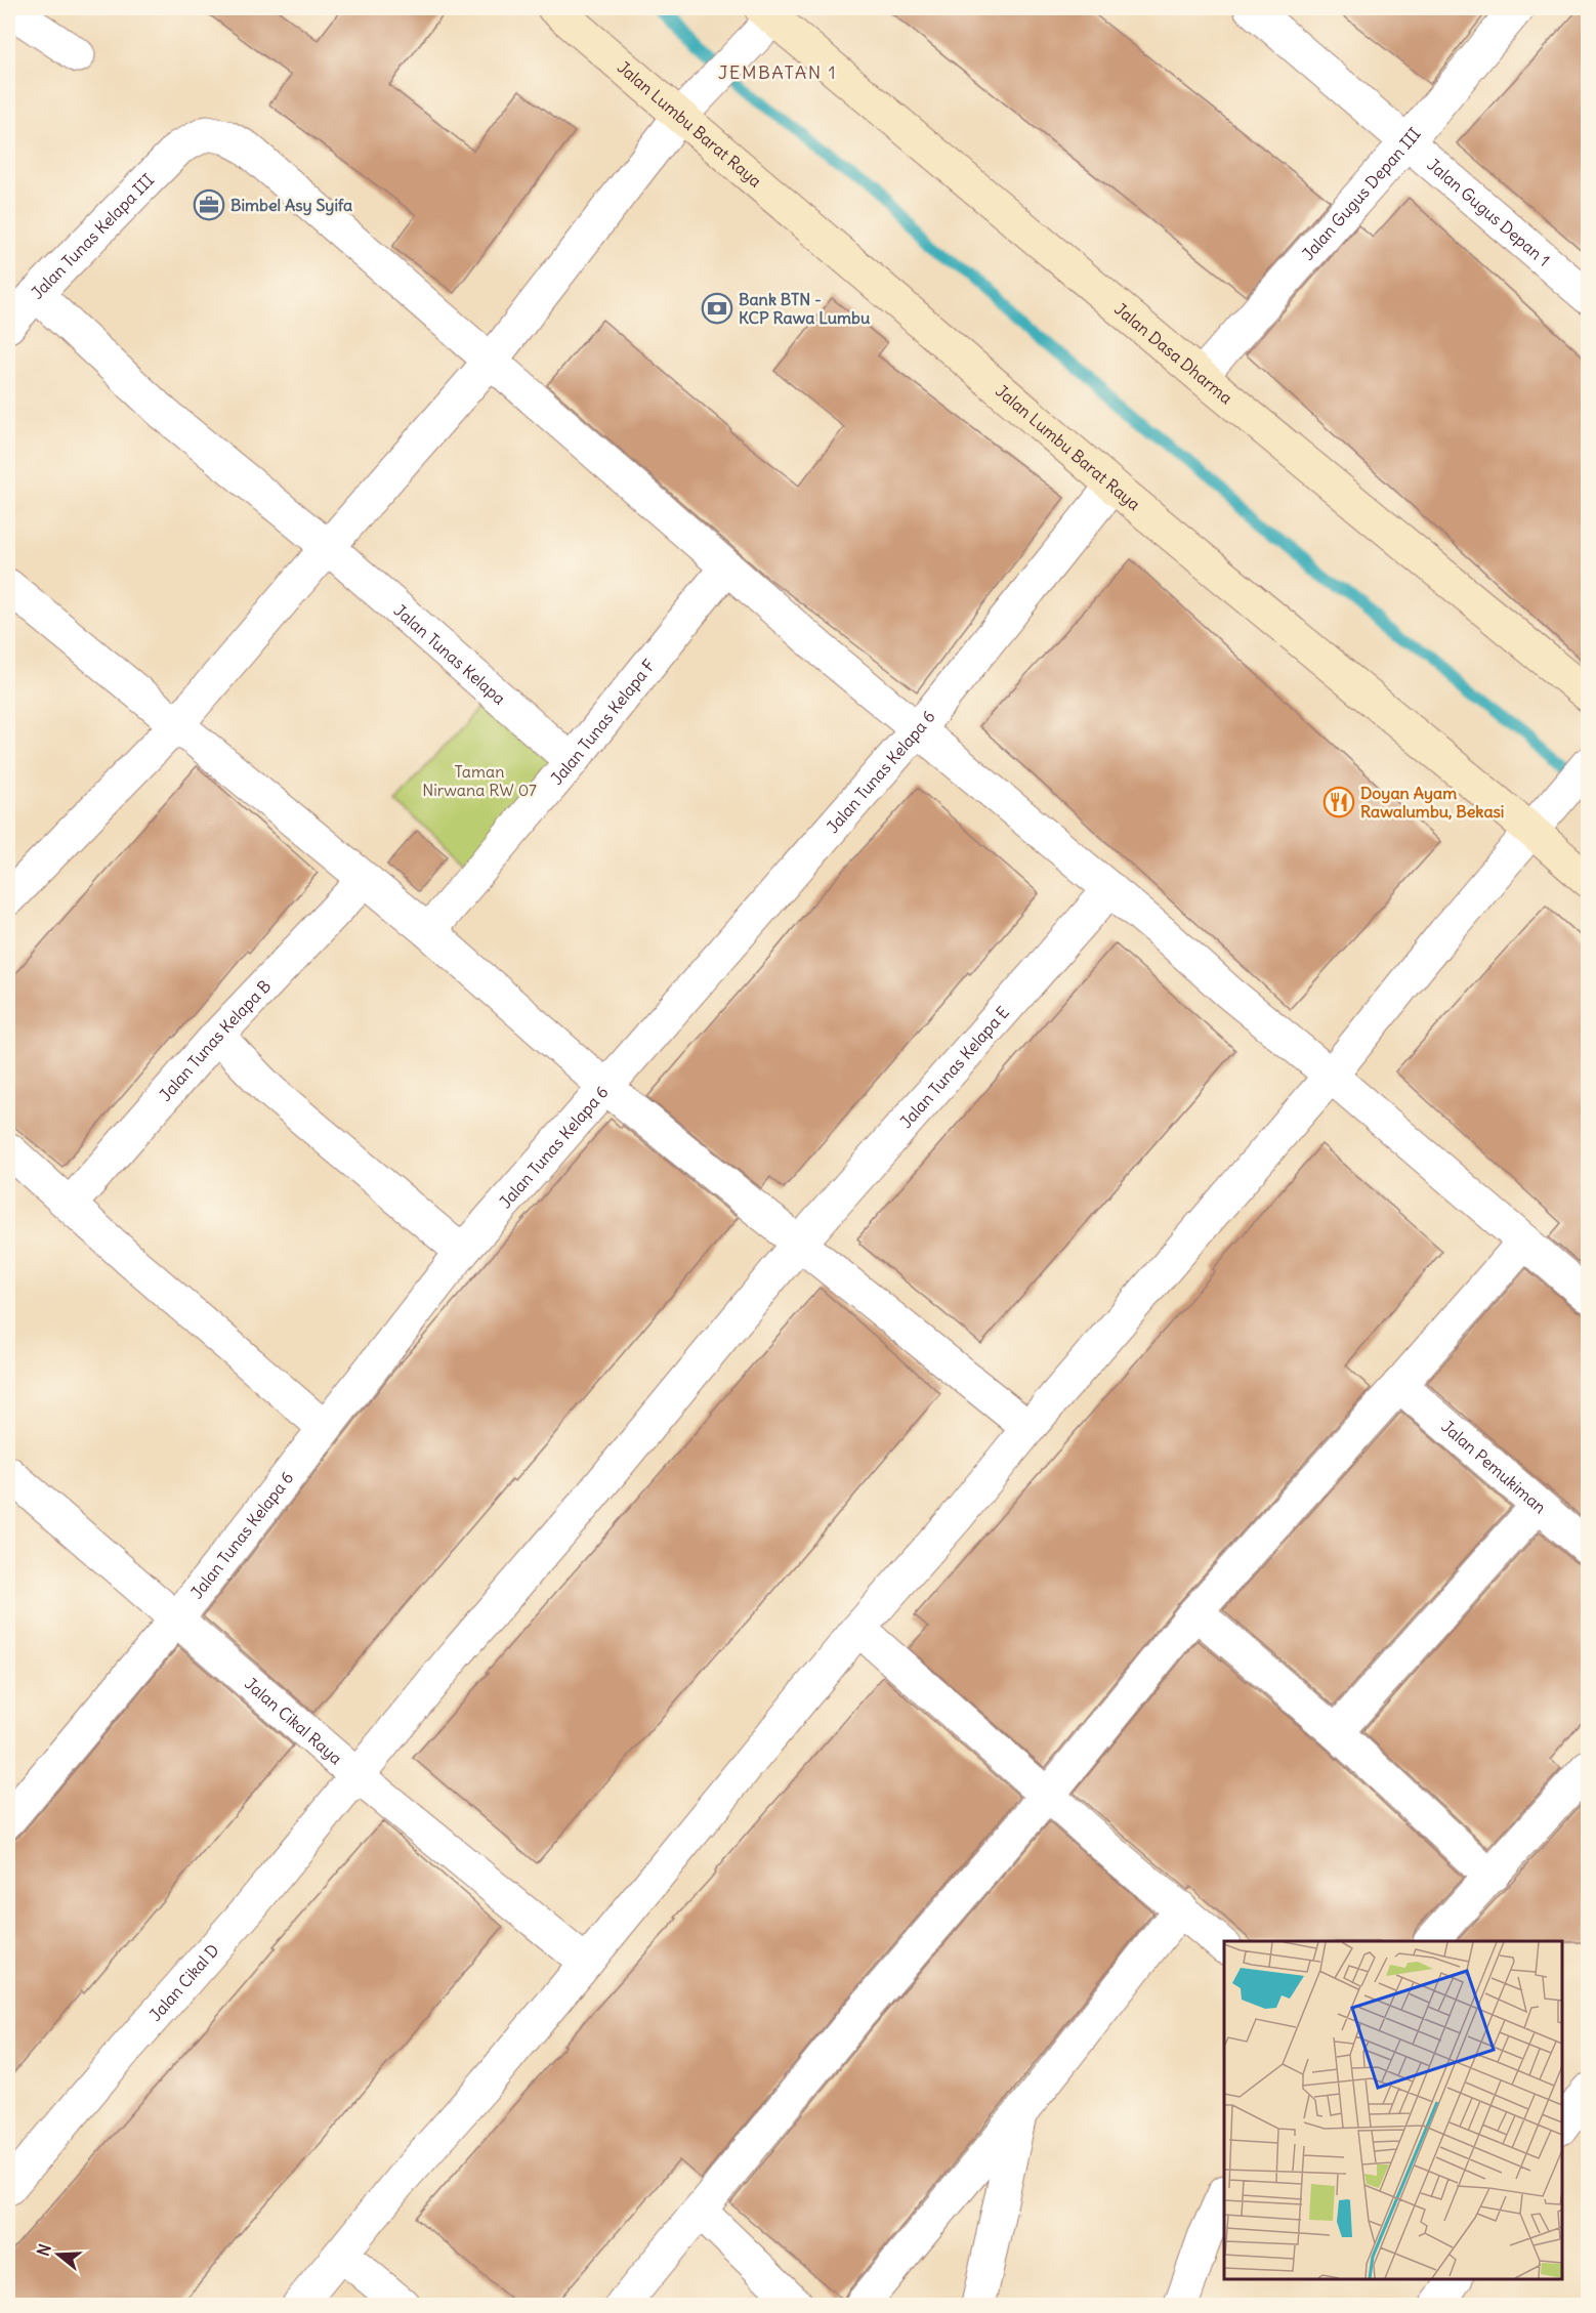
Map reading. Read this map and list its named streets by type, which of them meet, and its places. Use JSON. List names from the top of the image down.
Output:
{
  "streets": {
    "street": [
      "Jalan Lumbu Barat Raya",
      "Jalan Gugus Depan III",
      "Jalan Gugus Depan 1",
      "Jalan Tunas Kelapa III",
      "Jalan Dasa Dharma",
      "Jalan Tunas Kelapa",
      "Jalan Tunas Kelapa F",
      "Jalan Tunas Kelapa 6",
      "Jalan Tunas Kelapa B",
      "Jalan Tunas Kelapa E",
      "Jalan Pemukiman",
      "Jalan Cikal Raya",
      "Jalan Cikal D"
    ]
  },
  "crossings": [
    ["Jalan Lumbu Barat Raya", "Jalan Tunas Kelapa 6"],
    ["Jalan Gugus Depan III", "Jalan Gugus Depan 1"],
    ["Jalan Gugus Depan III", "Jalan Dasa Dharma"],
    ["Jalan Tunas Kelapa III", "Jalan Tunas Kelapa"],
    ["Jalan Tunas Kelapa III", "Jalan Tunas Kelapa F"],
    ["Jalan Tunas Kelapa III", "Jalan Tunas Kelapa 6"],
    ["Jalan Tunas Kelapa III", "Jalan Tunas Kelapa E"],
    ["Jalan Tunas Kelapa", "Jalan Tunas Kelapa F"],
    ["Jalan Tunas Kelapa 6", "Jalan Cikal Raya"],
    ["Jalan Tunas Kelapa E", "Jalan Cikal Raya"],
    ["Jalan Tunas Kelapa E", "Jalan Cikal D"],
    ["Jalan Cikal Raya", "Jalan Cikal D"]
  ],
  "districts": ["JEMBATAN 1"],
  "parks": ["Taman Nirwana RW 07"],
  "places": {
    "office": ["Bimbel Asy Syifa"],
    "bank": ["Bank BTN - KCP Rawa Lumbu"],
    "restaurant": ["Doyan Ayam Rawalumbu, Bekasi"]
  },
  "north": "left"
}
